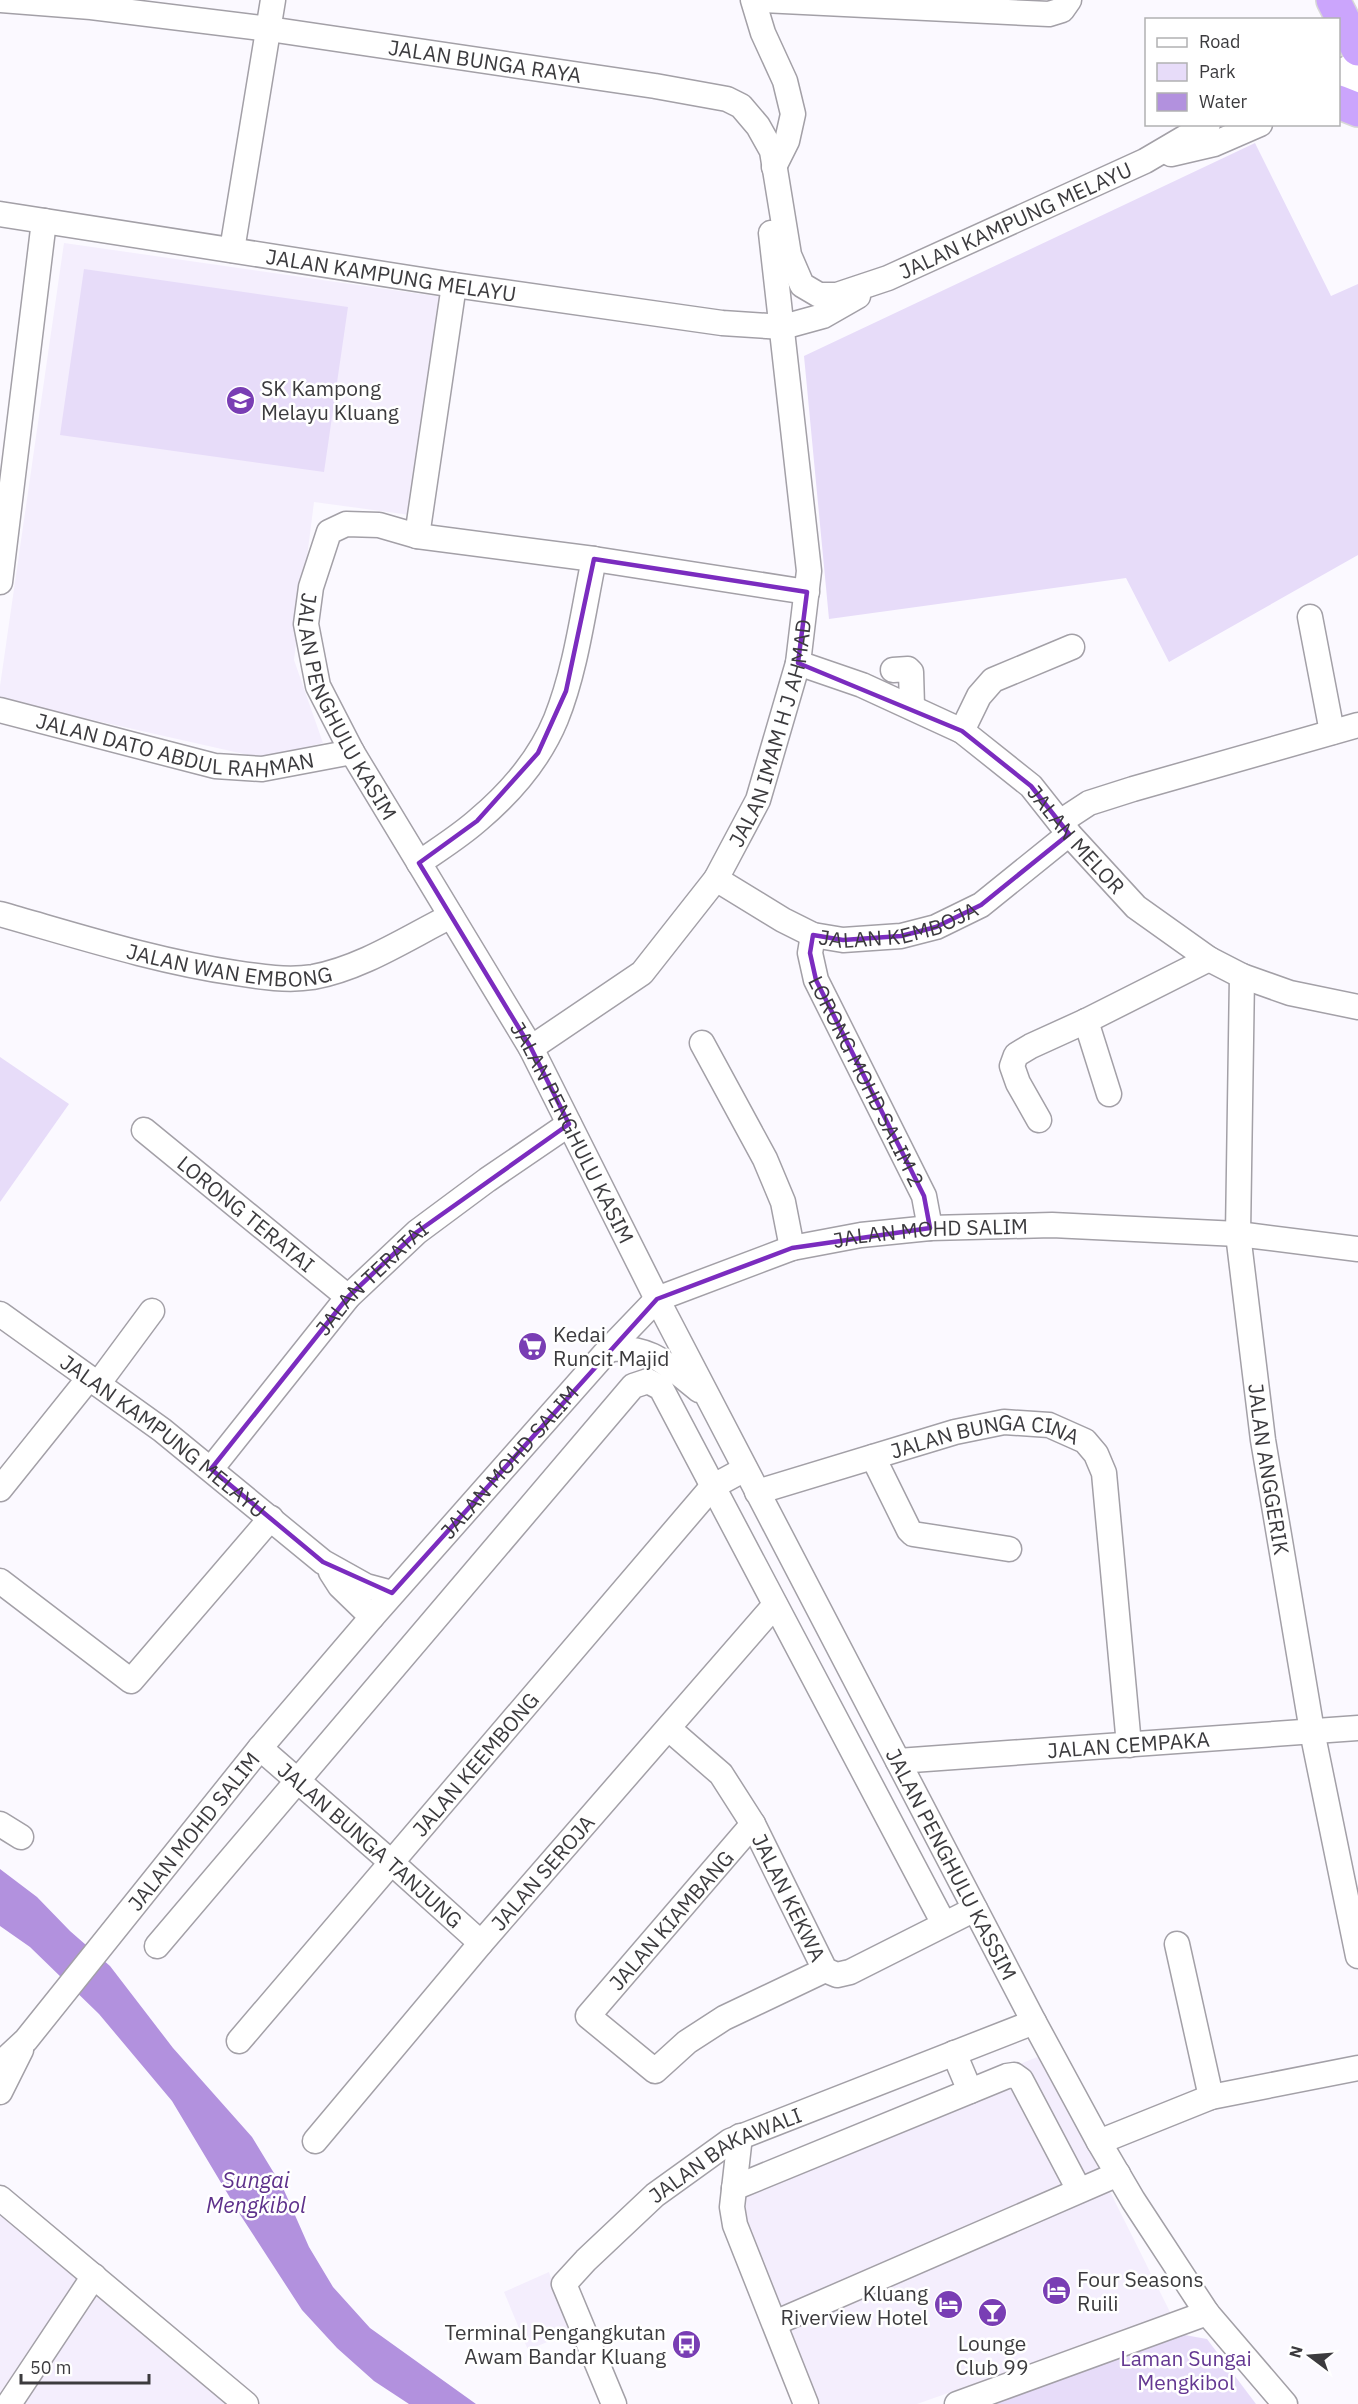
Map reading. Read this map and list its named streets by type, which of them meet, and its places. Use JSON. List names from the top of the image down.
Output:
{
  "streets": {
    "street": [
      "JALAN BUNGA RAYA",
      "JALAN KAMPUNG MELAYU",
      "JALAN PENGHULU KASIM",
      "JALAN IMAM H J AHMAD",
      "JALAN DATO ABDUL RAHMAN",
      "JALAN MELOR",
      "JALAN KEMBOJA",
      "JALAN WAN EMBONG",
      "LORONG MOHD SALIM 2",
      "LORONG TERATAI",
      "JALAN MOHD SALIM",
      "JALAN TERATAI",
      "JALAN BUNGA CINA",
      "JALAN ANGGERIK",
      "JALAN CEMPAKA",
      "JALAN KEEMBONG",
      "JALAN BUNGA TANJUNG",
      "JALAN PENGHULU KASSIM",
      "JALAN SEROJA",
      "JALAN KEKWA",
      "JALAN KIAMBANG",
      "JALAN BAKAWALI"
    ]
  },
  "crossings": [
    ["JALAN BUNGA RAYA", "JALAN KAMPUNG MELAYU"],
    ["JALAN KAMPUNG MELAYU", "JALAN IMAM H J AHMAD"],
    ["JALAN KAMPUNG MELAYU", "JALAN MOHD SALIM"],
    ["JALAN KAMPUNG MELAYU", "JALAN TERATAI"],
    ["JALAN PENGHULU KASIM", "JALAN IMAM H J AHMAD"],
    ["JALAN PENGHULU KASIM", "JALAN DATO ABDUL RAHMAN"],
    ["JALAN PENGHULU KASIM", "JALAN WAN EMBONG"],
    ["JALAN PENGHULU KASIM", "JALAN MOHD SALIM"],
    ["JALAN PENGHULU KASIM", "JALAN TERATAI"],
    ["JALAN PENGHULU KASIM", "JALAN PENGHULU KASSIM"],
    ["JALAN IMAM H J AHMAD", "JALAN MELOR"],
    ["JALAN IMAM H J AHMAD", "JALAN KEMBOJA"],
    ["JALAN MELOR", "JALAN KEMBOJA"],
    ["JALAN MELOR", "JALAN ANGGERIK"],
    ["JALAN KEMBOJA", "LORONG MOHD SALIM 2"],
    ["LORONG MOHD SALIM 2", "JALAN MOHD SALIM"],
    ["LORONG TERATAI", "JALAN TERATAI"],
    ["JALAN MOHD SALIM", "JALAN ANGGERIK"],
    ["JALAN MOHD SALIM", "JALAN BUNGA TANJUNG"],
    ["JALAN MOHD SALIM", "JALAN PENGHULU KASSIM"],
    ["JALAN BUNGA CINA", "JALAN CEMPAKA"],
    ["JALAN BUNGA CINA", "JALAN PENGHULU KASSIM"],
    ["JALAN ANGGERIK", "JALAN CEMPAKA"],
    ["JALAN CEMPAKA", "JALAN PENGHULU KASSIM"],
    ["JALAN KEEMBONG", "JALAN BUNGA TANJUNG"],
    ["JALAN KEEMBONG", "JALAN PENGHULU KASSIM"],
    ["JALAN BUNGA TANJUNG", "JALAN SEROJA"],
    ["JALAN PENGHULU KASSIM", "JALAN SEROJA"],
    ["JALAN PENGHULU KASSIM", "JALAN KEKWA"],
    ["JALAN PENGHULU KASSIM", "JALAN BAKAWALI"],
    ["JALAN SEROJA", "JALAN KEKWA"],
    ["JALAN KEKWA", "JALAN KIAMBANG"]
  ],
  "water": ["Sungai Mengkibol"],
  "parks": ["Laman Sungai Mengkibol"],
  "places": {
    "school or university": ["SK Kampong Melayu Kluang"],
    "supermarket": ["Kedai Runcit Majid"],
    "hotel": ["Four Seasons Ruili", "Kluang Riverview Hotel"],
    "bar": ["Lounge Club 99"],
    "bus stop": ["Terminal Pengangkutan Awam Bandar Kluang"]
  },
  "legend": ["Road", "Park", "Water"],
  "scale_bar": "50 m",
  "north": "left"
}
